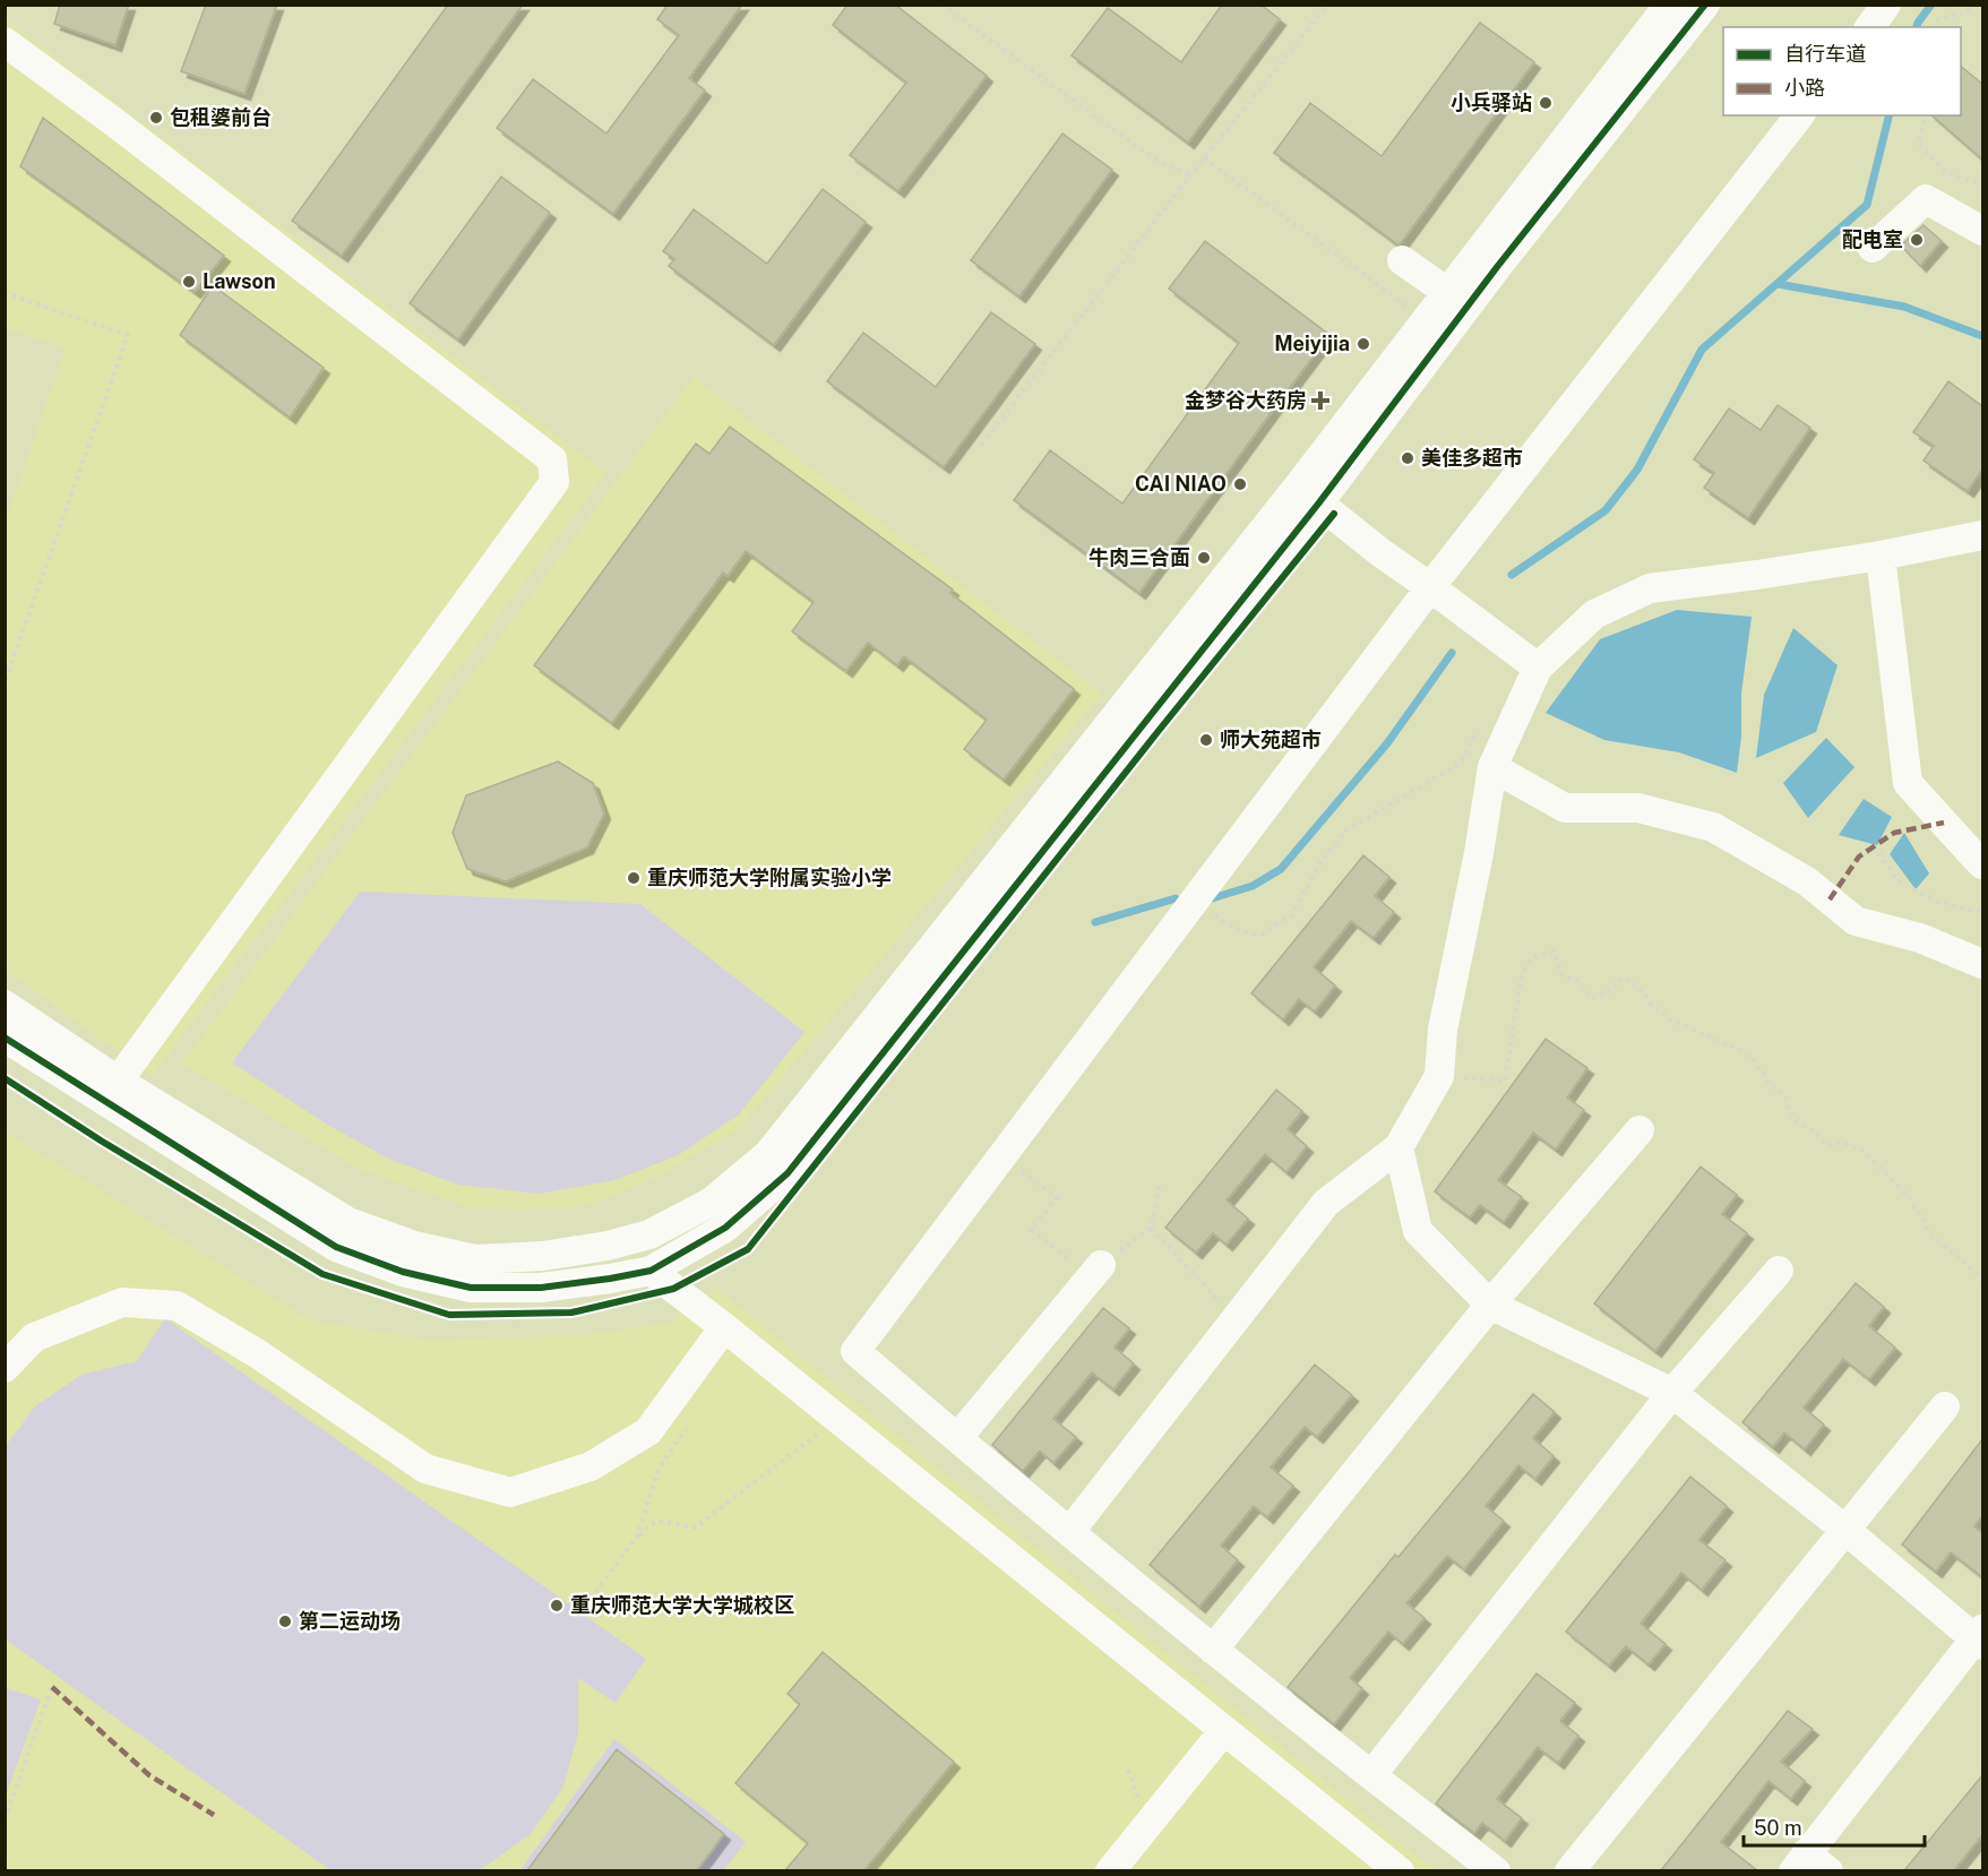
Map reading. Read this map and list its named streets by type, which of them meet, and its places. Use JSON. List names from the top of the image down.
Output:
{
  "places": {
    "other": [
      "小兵驿站",
      "包租婆前台",
      "配电室",
      "Lawson",
      "Meiyijia",
      "美佳多超市",
      "CAI NIAO",
      "牛肉三合面",
      "师大苑超市",
      "重庆师范大学附属实验小学",
      "重庆师范大学大学城校区",
      "第二运动场"
    ],
    "health": ["金梦谷大药房"]
  },
  "legend": ["自行车道", "小路"],
  "scale_bar": "50 m"
}
